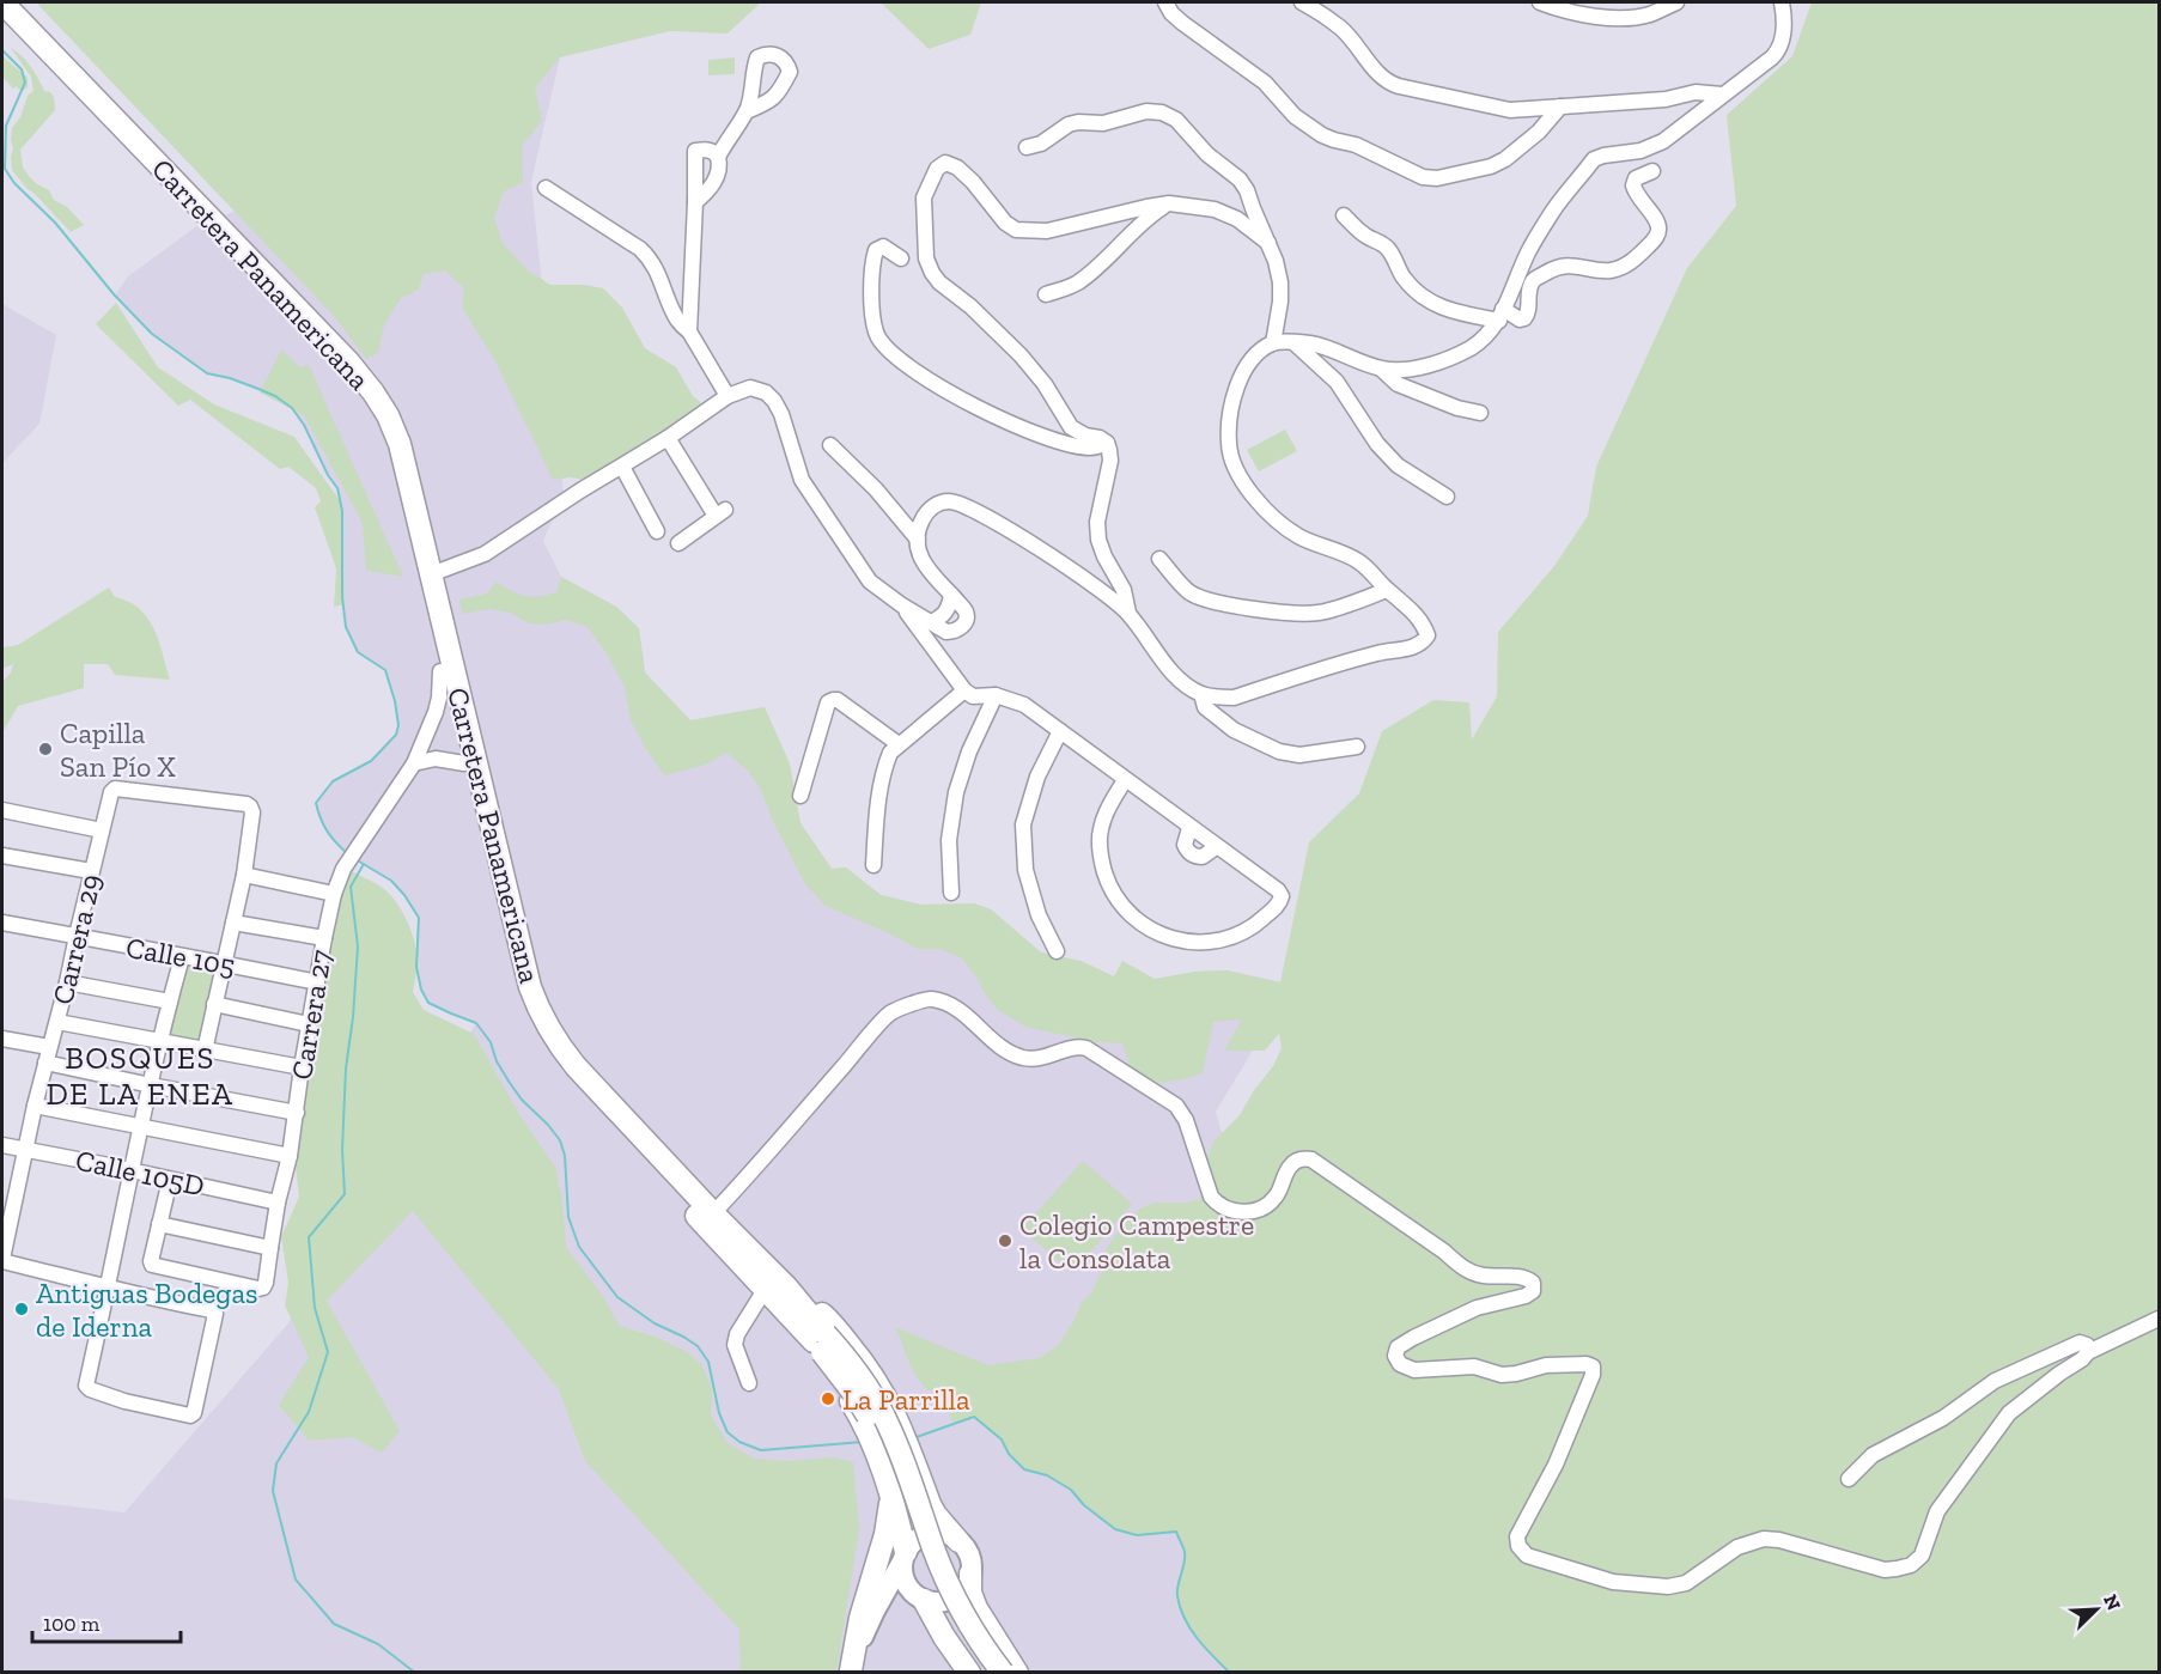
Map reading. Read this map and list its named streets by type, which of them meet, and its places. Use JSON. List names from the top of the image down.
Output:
{
  "streets": {
    "highway": ["Carretera Panamericana"],
    "street": [
      "Carrera 29",
      "Calle 105",
      "Carrera 27",
      "Calle 105D"
    ]
  },
  "crossings": [
    ["Carretera Panamericana", "Carrera 27"],
    ["Carrera 29", "Calle 105"],
    ["Carrera 29", "Calle 105D"],
    ["Calle 105", "Carrera 27"],
    ["Carrera 27", "Calle 105D"]
  ],
  "districts": ["BOSQUES DE LA ENEA"],
  "places": [
    "Capilla San Pío X",
    "Colegio Campestre la Consolata",
    "Antiguas Bodegas de Iderna",
    "La Parrilla"
  ],
  "scale_bar": "100 m",
  "north": "top right"
}
